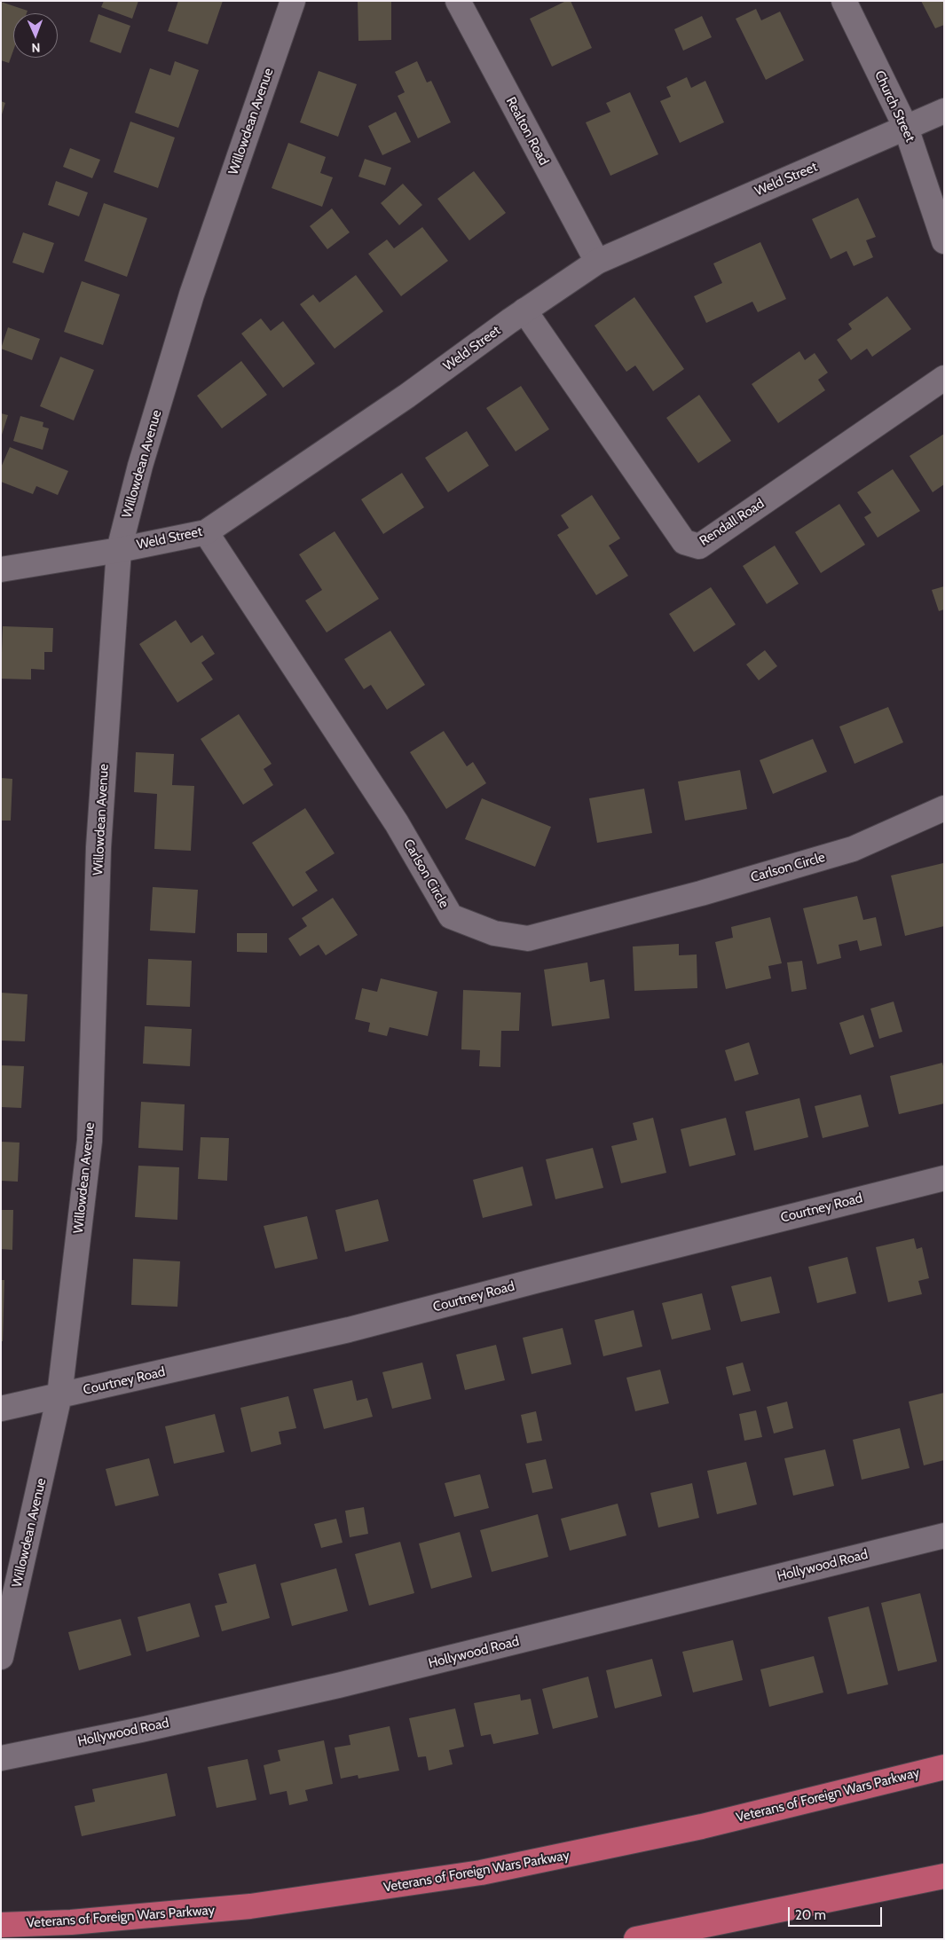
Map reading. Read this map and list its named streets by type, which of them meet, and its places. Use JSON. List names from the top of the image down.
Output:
{
  "streets": {
    "highway": ["Veterans of Foreign Wars Parkway"],
    "street": [
      "Church Street",
      "Willowdean Avenue",
      "Realton Road",
      "Weld Street",
      "Rendall Road",
      "Carlson Circle",
      "Courtney Road",
      "Hollywood Road"
    ]
  },
  "crossings": [
    ["Church Street", "Weld Street"],
    ["Willowdean Avenue", "Weld Street"],
    ["Willowdean Avenue", "Courtney Road"],
    ["Realton Road", "Weld Street"],
    ["Weld Street", "Rendall Road"],
    ["Weld Street", "Carlson Circle"]
  ],
  "scale_bar": "20 m",
  "north": "bottom"
}
